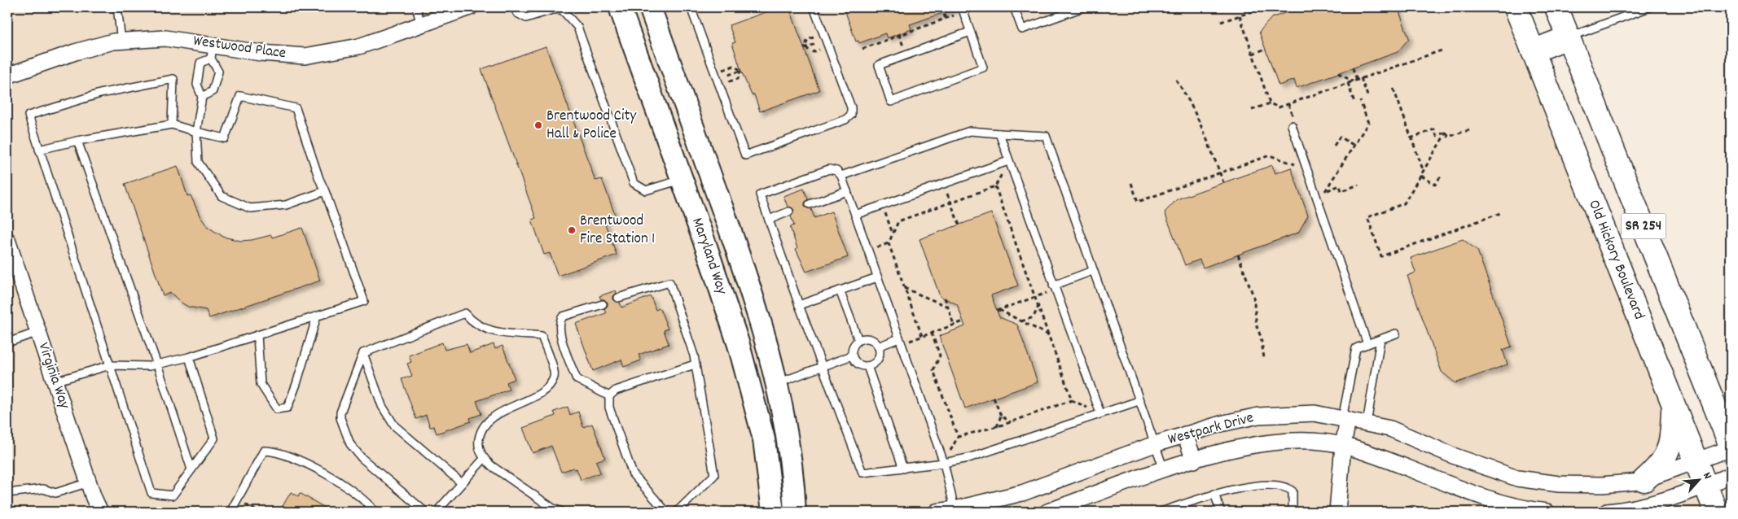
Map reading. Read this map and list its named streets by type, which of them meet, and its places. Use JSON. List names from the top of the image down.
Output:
{
  "streets": {
    "main road": ["SR 254", "Maryland Way", "Old Hickory Boulevard"],
    "street": ["Westwood Place", "Virginia Way", "Westpark Drive"]
  },
  "crossings": [
    ["SR 254", "Westpark Drive"],
    ["Old Hickory Boulevard", "Westpark Drive"]
  ],
  "places": ["Brentwood City Hall & Police", "Brentwood Fire Station 1"],
  "north": "top right"
}
